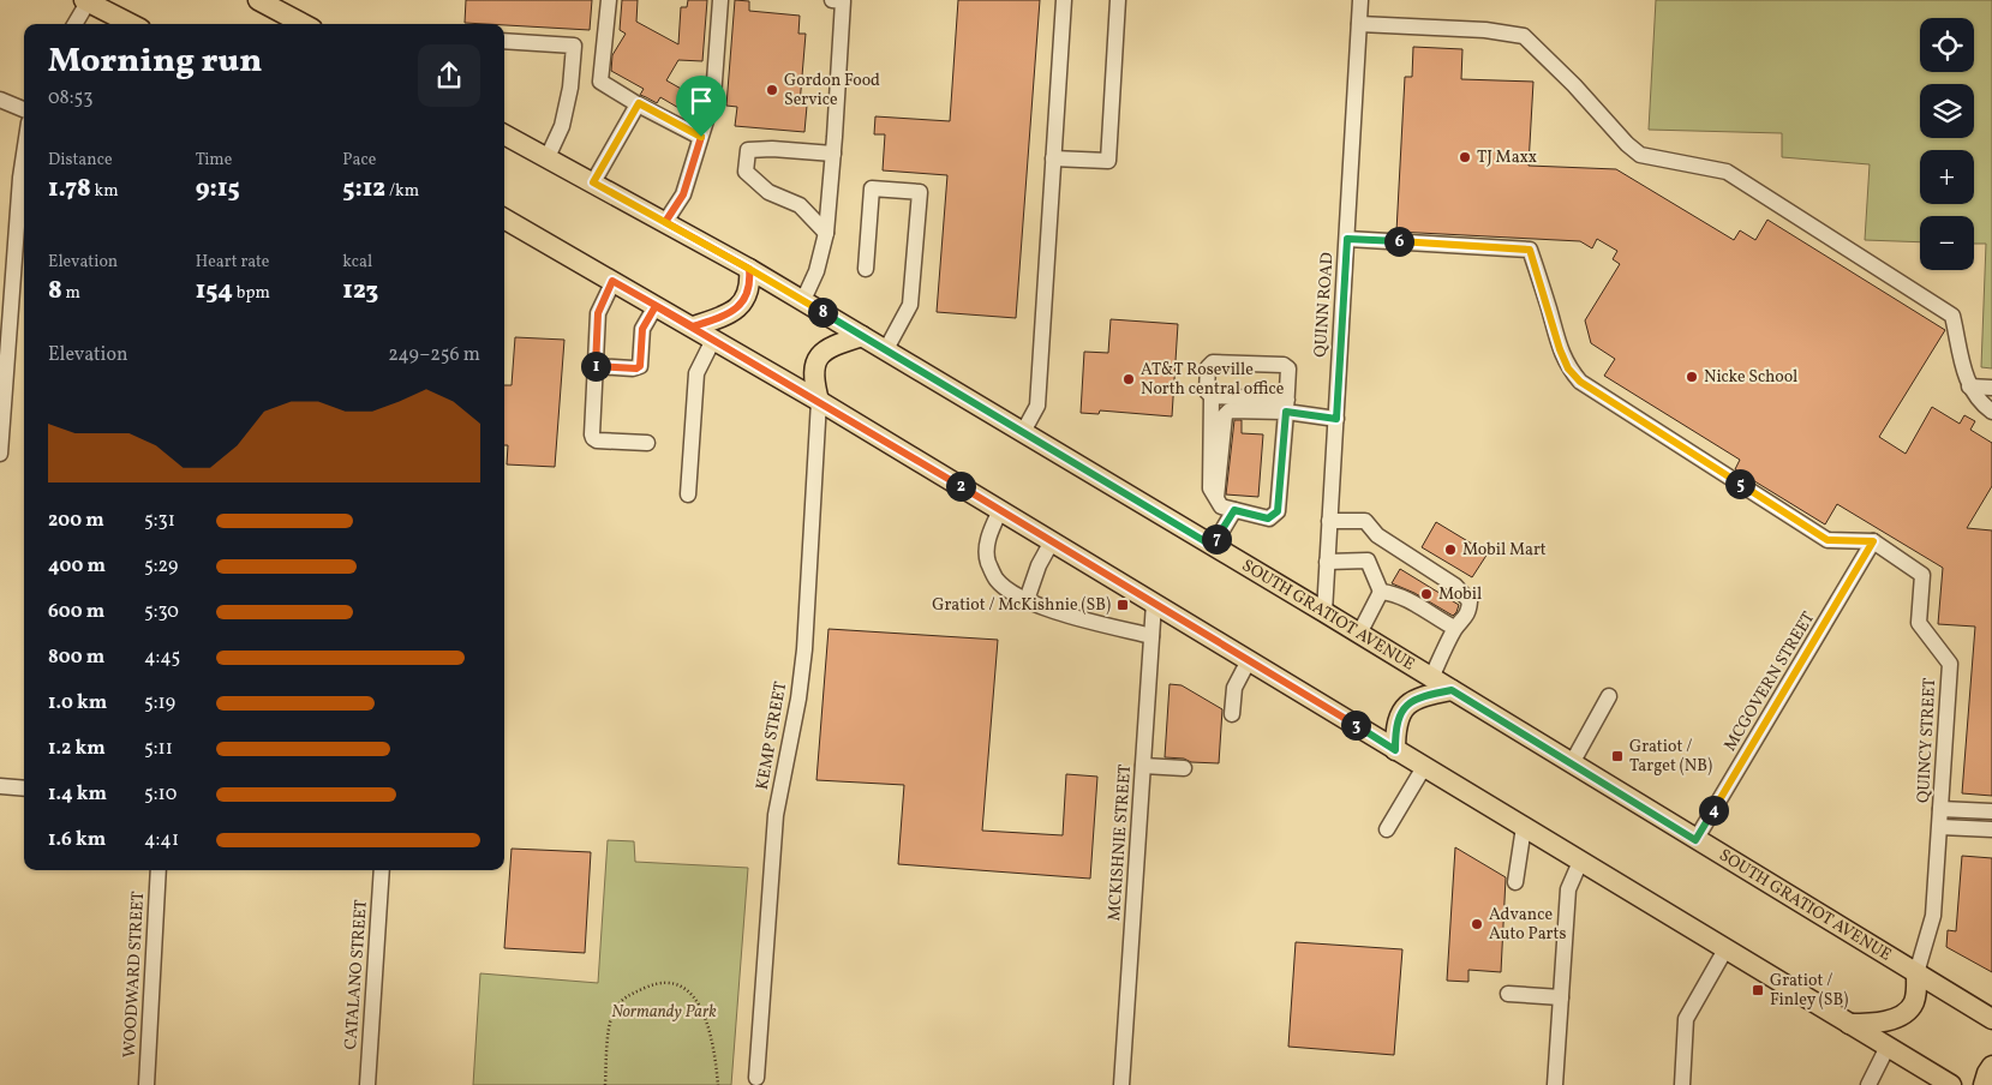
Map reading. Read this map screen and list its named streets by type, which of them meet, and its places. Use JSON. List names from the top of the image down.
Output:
{
  "streets": {
    "main road": ["SOUTH GRATIOT AVENUE"],
    "street": [
      "QUINN ROAD",
      "MCGOVERN STREET",
      "KEMP STREET",
      "QUINCY STREET",
      "MCKISHNIE STREET",
      "WOODWARD STREET",
      "CATALANO STREET"
    ]
  },
  "crossings": [
    ["QUINN ROAD", "SOUTH GRATIOT AVENUE"],
    ["SOUTH GRATIOT AVENUE", "MCGOVERN STREET"],
    ["SOUTH GRATIOT AVENUE", "QUINCY STREET"],
    ["MCGOVERN STREET", "QUINCY STREET"]
  ],
  "parks": ["Normandy Park"],
  "places": {
    "other": [
      "Gordon Food Service",
      "TJ Maxx",
      "Nicke School",
      "AT&T Roseville North central office",
      "Mobil Mart",
      "Mobil",
      "Advance Auto Parts"
    ],
    "transit": ["Gratiot / McKishnie (SB)", "Gratiot / Target (NB)", "Gratiot / Finley (SB)"]
  },
  "page": {
    "map_buttons": ["+", "−"],
    "heading": ["Morning run", "08:53"],
    "stats": [
      ["Distance", "1.78 km"],
      ["Time", "9:15"],
      ["Pace", "5:12 /km"],
      ["Elevation", "8 m"],
      ["Heart rate", "154 bpm"],
      ["kcal", "123"]
    ],
    "pins": [
      "6",
      "8",
      "1",
      "5",
      "2",
      "7",
      "3",
      "4"
    ],
    "chart": ["Elevation", "249–256 m"],
    "list": [
      {
        "name": "200 m",
        "note": "5:31"
      },
      {
        "name": "400 m",
        "note": "5:29"
      },
      {
        "name": "600 m",
        "note": "5:30"
      },
      {
        "name": "800 m",
        "note": "4:45"
      },
      {
        "name": "1.0 km",
        "note": "5:19"
      },
      {
        "name": "1.2 km",
        "note": "5:11"
      },
      {
        "name": "1.4 km",
        "note": "5:10"
      },
      {
        "name": "1.6 km",
        "note": "4:41"
      }
    ]
  }
}
